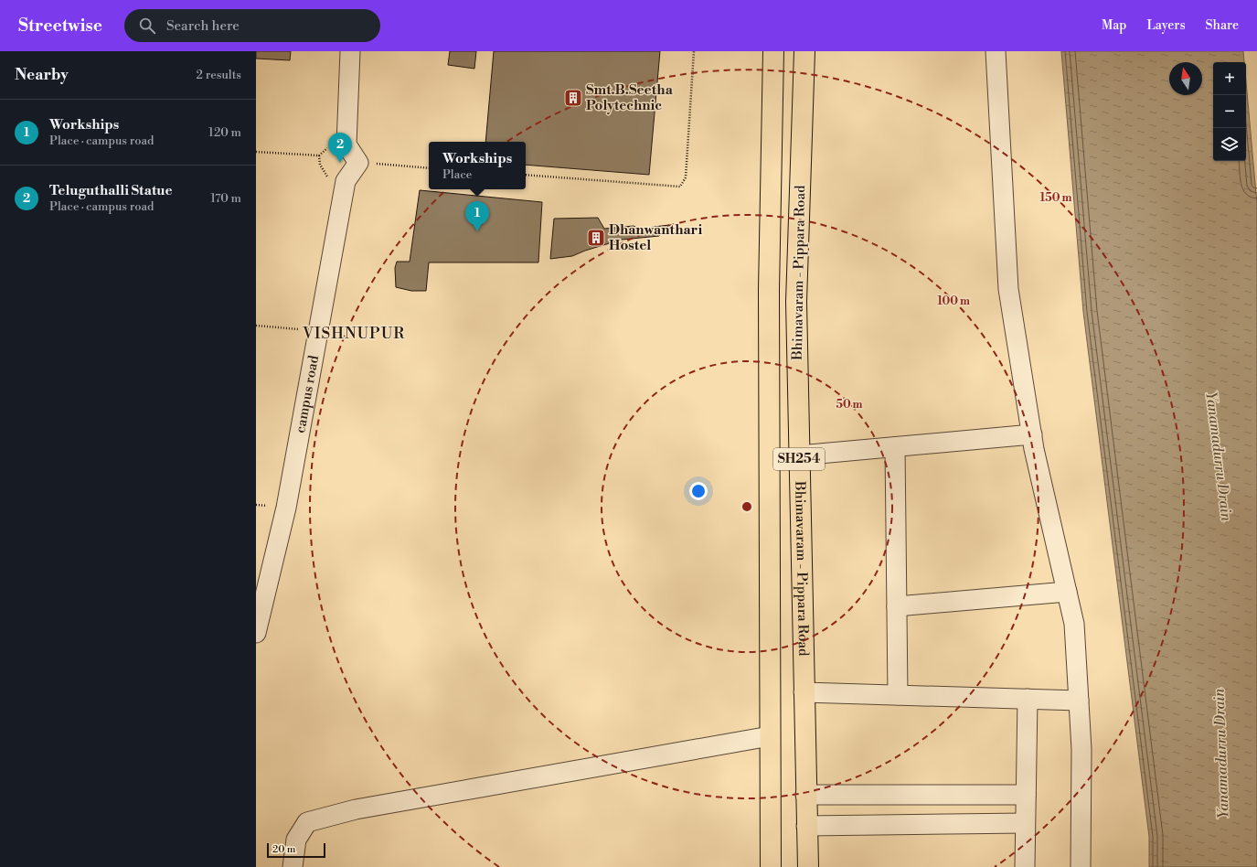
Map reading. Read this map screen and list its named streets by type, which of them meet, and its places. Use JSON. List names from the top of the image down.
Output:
{
  "streets": {
    "main road": ["Bhimavaram - Pippara Road", "SH254"],
    "street": ["campus road"]
  },
  "districts": ["VISHNUPUR"],
  "water": ["Yanamadurru Drain"],
  "places": {
    "building": ["Smt.B.Seetha Polytechnic", "Dhanwanthari Hostel"]
  },
  "scale_bar": "20 m",
  "north": "top",
  "page": {
    "header": "Streetwise",
    "search": "Search here",
    "nav": ["Map", "Layers", "Share"],
    "heading": ["Nearby", "2 results"],
    "map_buttons": ["+", "−"],
    "list": [
      {
        "mark": "1",
        "name": "Workships",
        "note": "Place · campus road",
        "value": "120 m"
      },
      {
        "mark": "2",
        "name": "Teluguthalli Statue",
        "note": "Place · campus road",
        "value": "170 m"
      }
    ],
    "pins": ["2", "1"],
    "popup": ["Workships", "Place"],
    "scale": "20 m"
  },
  "rings": ["150 m", "100 m", "50 m"]
}
